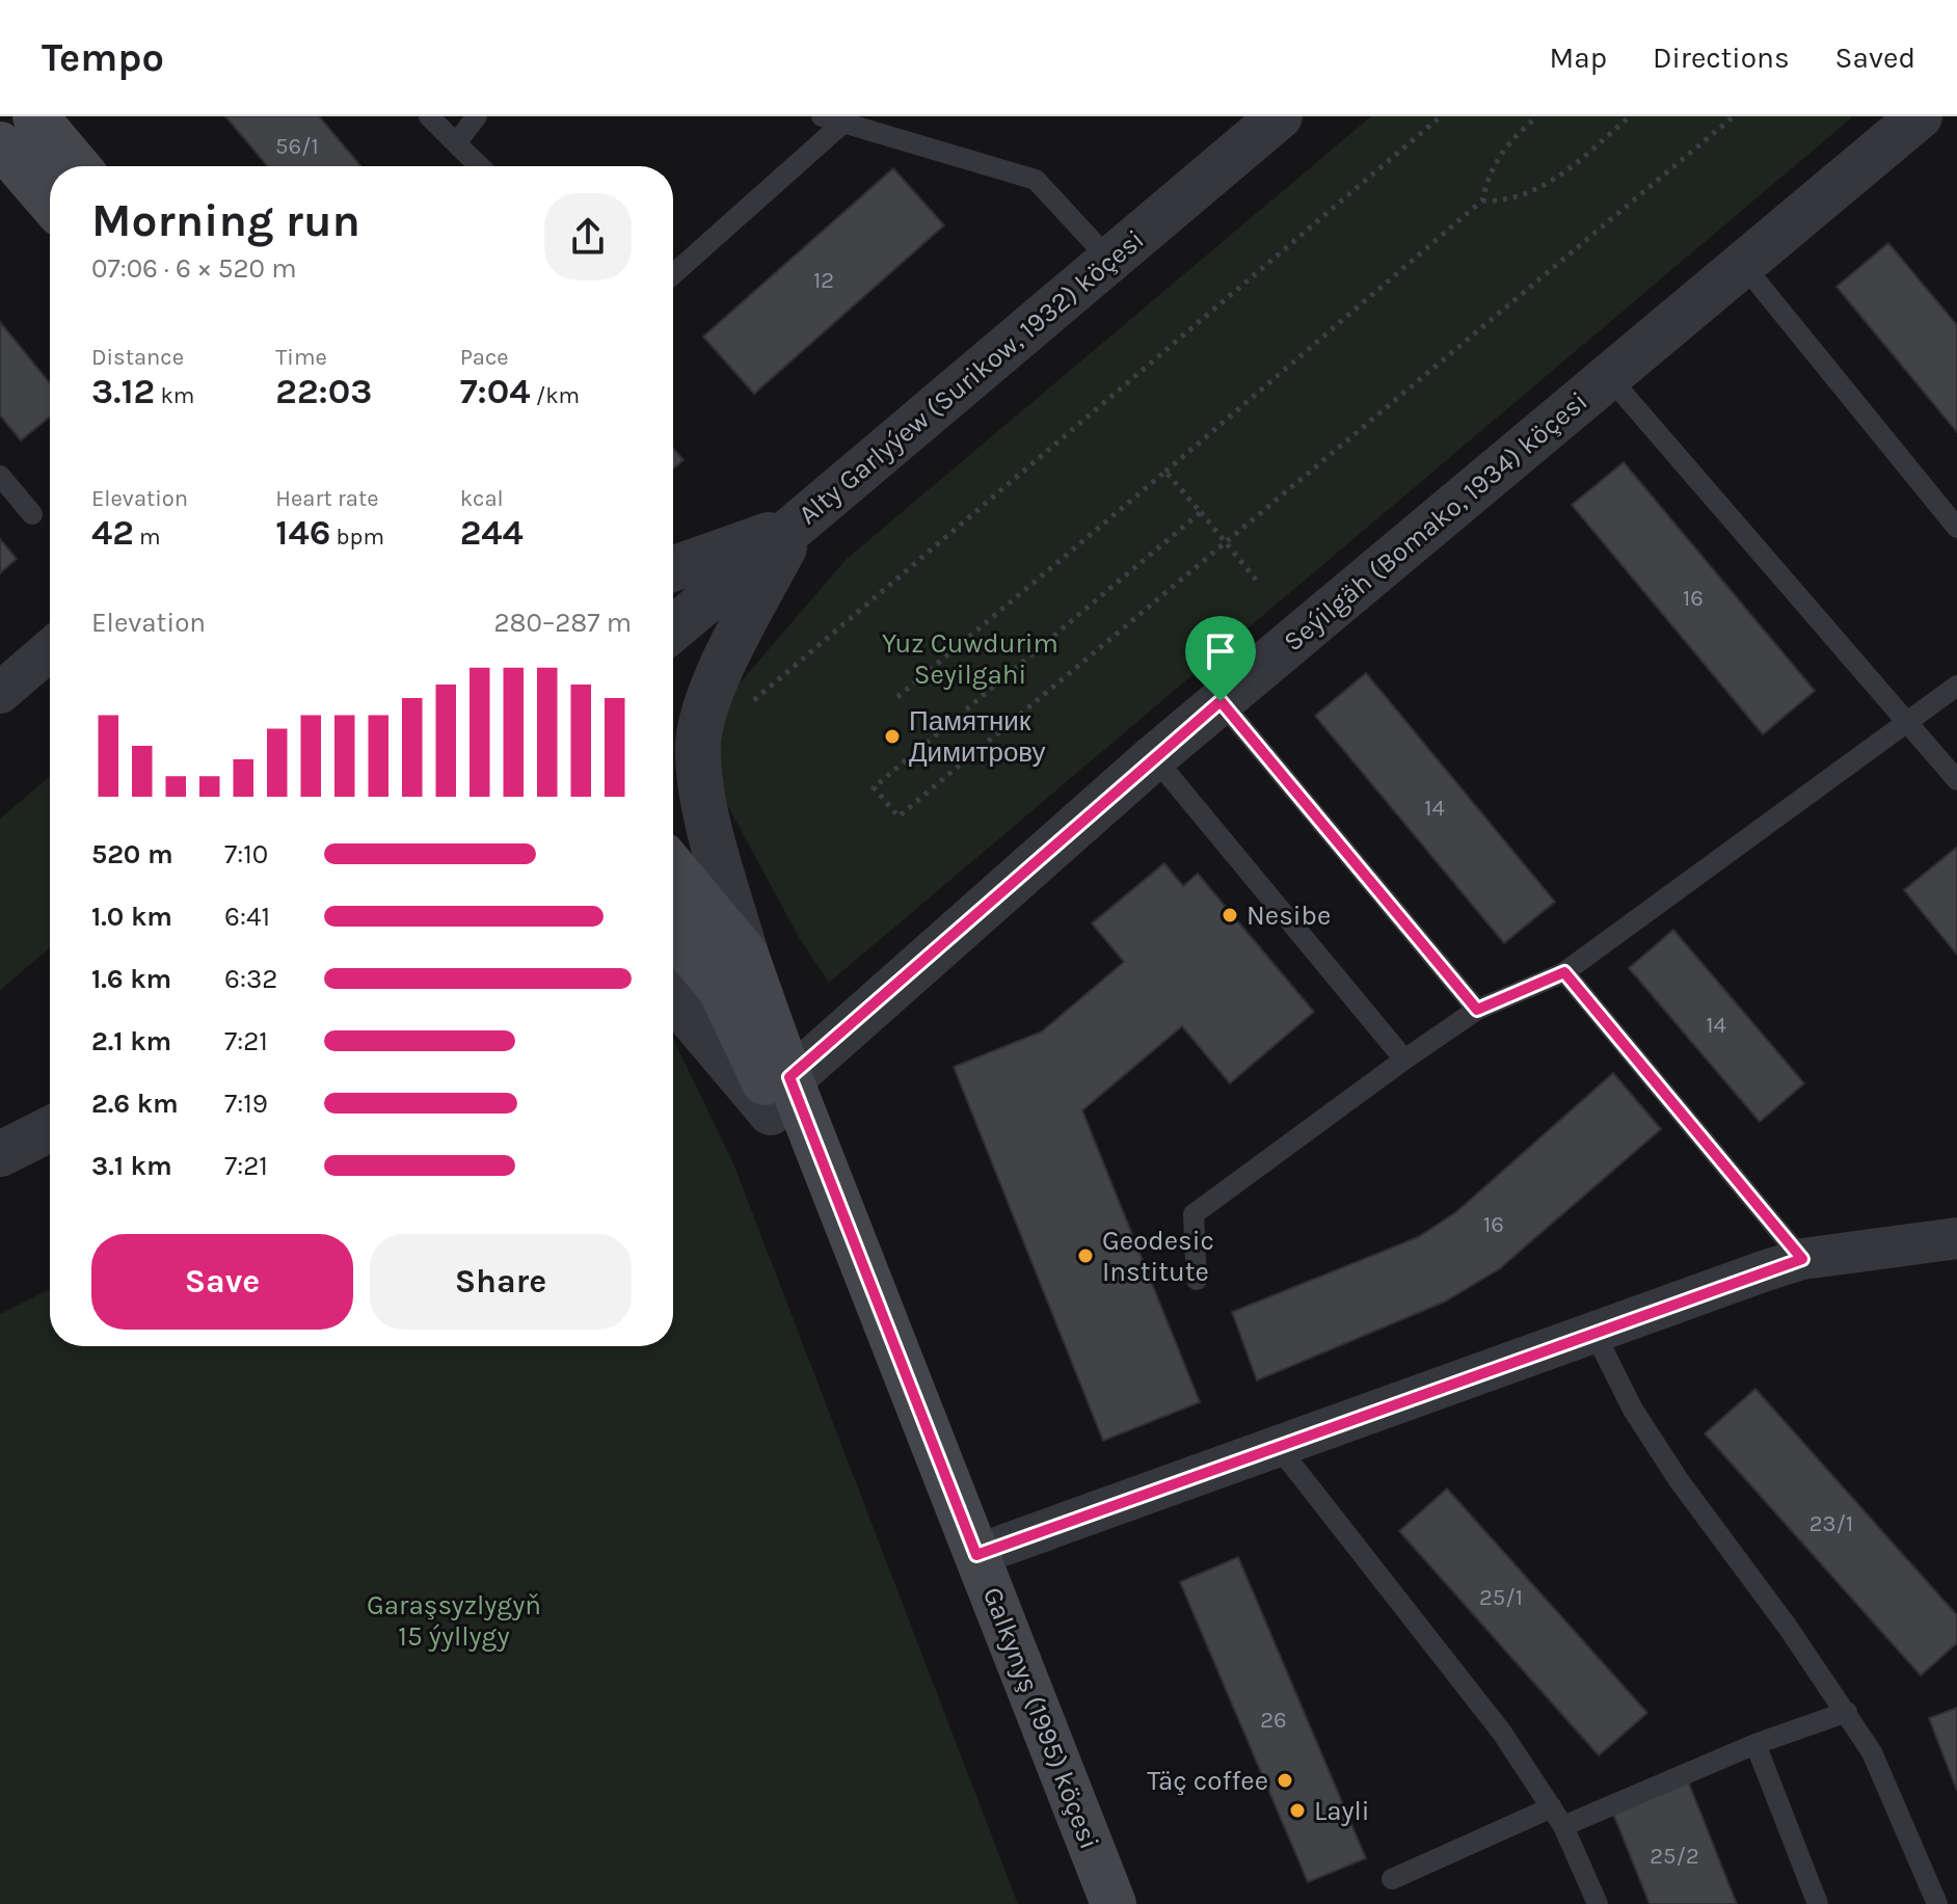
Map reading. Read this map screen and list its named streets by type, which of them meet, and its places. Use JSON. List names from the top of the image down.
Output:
{
  "streets": {
    "main road": ["Galkynyş (1995) köçesi"],
    "street": ["Alty Garlyýew (Surikow, 1932) köçesi", "Seýilgäh (Bomako, 1934) köçesi"]
  },
  "crossings": [
    ["Seýilgäh (Bomako, 1934) köçesi", "Galkynyş (1995) köçesi"]
  ],
  "parks": ["Yuz Cuwdurim Seyilgahi", "Garaşsyzlygyň 15 ýyllygy"],
  "places": [
    "Памятник Димитрову",
    "Nesibe",
    "Geodesic Institute",
    "Täç coffee",
    "Layli"
  ],
  "house_numbers": [
    "56/1",
    "12",
    "16",
    "14",
    "14",
    "16",
    "23/1",
    "25/1",
    "26",
    "25/2"
  ],
  "page": {
    "header": "Tempo",
    "nav": ["Map", "Directions", "Saved"],
    "heading": ["Morning run", "07:06 · 6 × 520 m"],
    "stats": [
      ["Distance", "3.12 km"],
      ["Time", "22:03"],
      ["Pace", "7:04 /km"],
      ["Elevation", "42 m"],
      ["Heart rate", "146 bpm"],
      ["kcal", "244"]
    ],
    "chart": ["Elevation", "280–287 m"],
    "list": [
      {
        "name": "520 m",
        "note": "7:10"
      },
      {
        "name": "1.0 km",
        "note": "6:41"
      },
      {
        "name": "1.6 km",
        "note": "6:32"
      },
      {
        "name": "2.1 km",
        "note": "7:21"
      },
      {
        "name": "2.6 km",
        "note": "7:19"
      },
      {
        "name": "3.1 km",
        "note": "7:21"
      }
    ],
    "buttons": ["Save", "Share"]
  }
}
